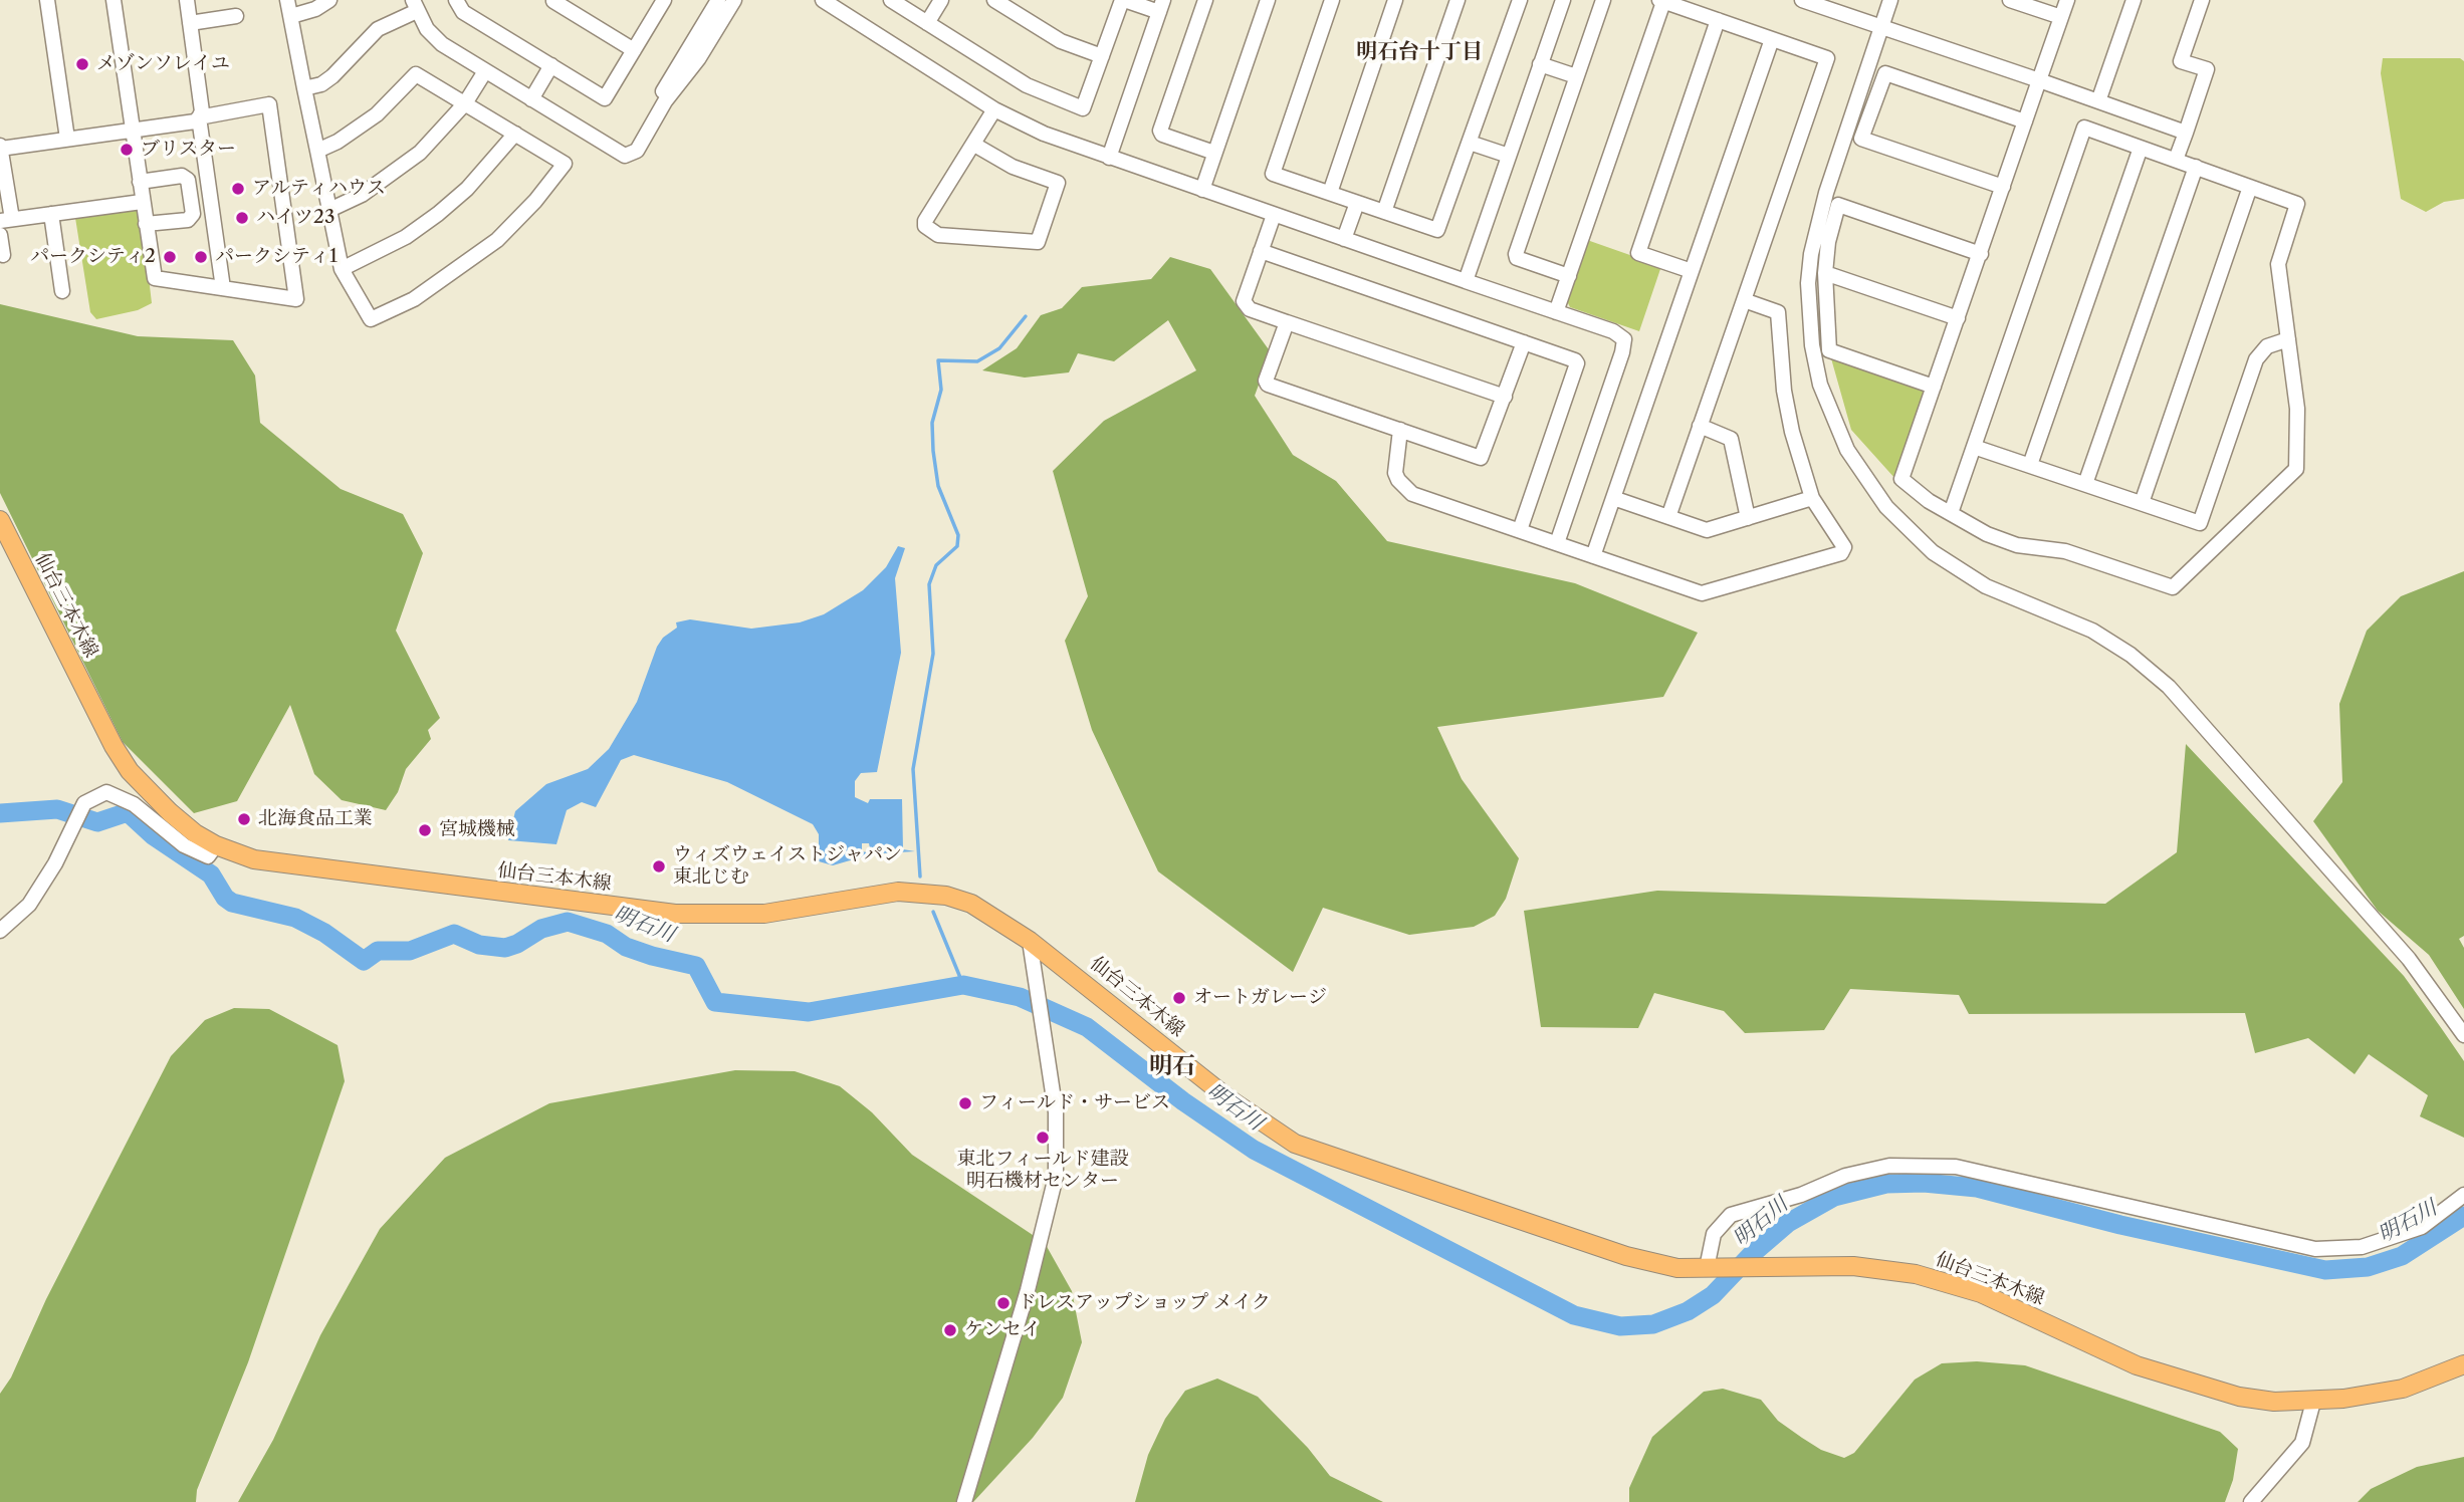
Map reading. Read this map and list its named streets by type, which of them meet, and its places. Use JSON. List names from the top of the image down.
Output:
{
  "streets": {
    "main road": ["仙台三本木線"]
  },
  "districts": ["明石台十丁目", "明石"],
  "water": ["明石川"],
  "places": [
    "メゾンソレイユ",
    "ブリスター",
    "アルティハウス",
    "ハイツ23",
    "パークシティ2",
    "パークシティ1",
    "北海食品工業",
    "宮城機械",
    "ウィズウェイストジャパン 東北じむ",
    "オートガレージ",
    "フィールド・サービス",
    "東北フィールド建設 明石機材センター",
    "ドレスアップショップ メイク",
    "ケンセイ"
  ]
}
